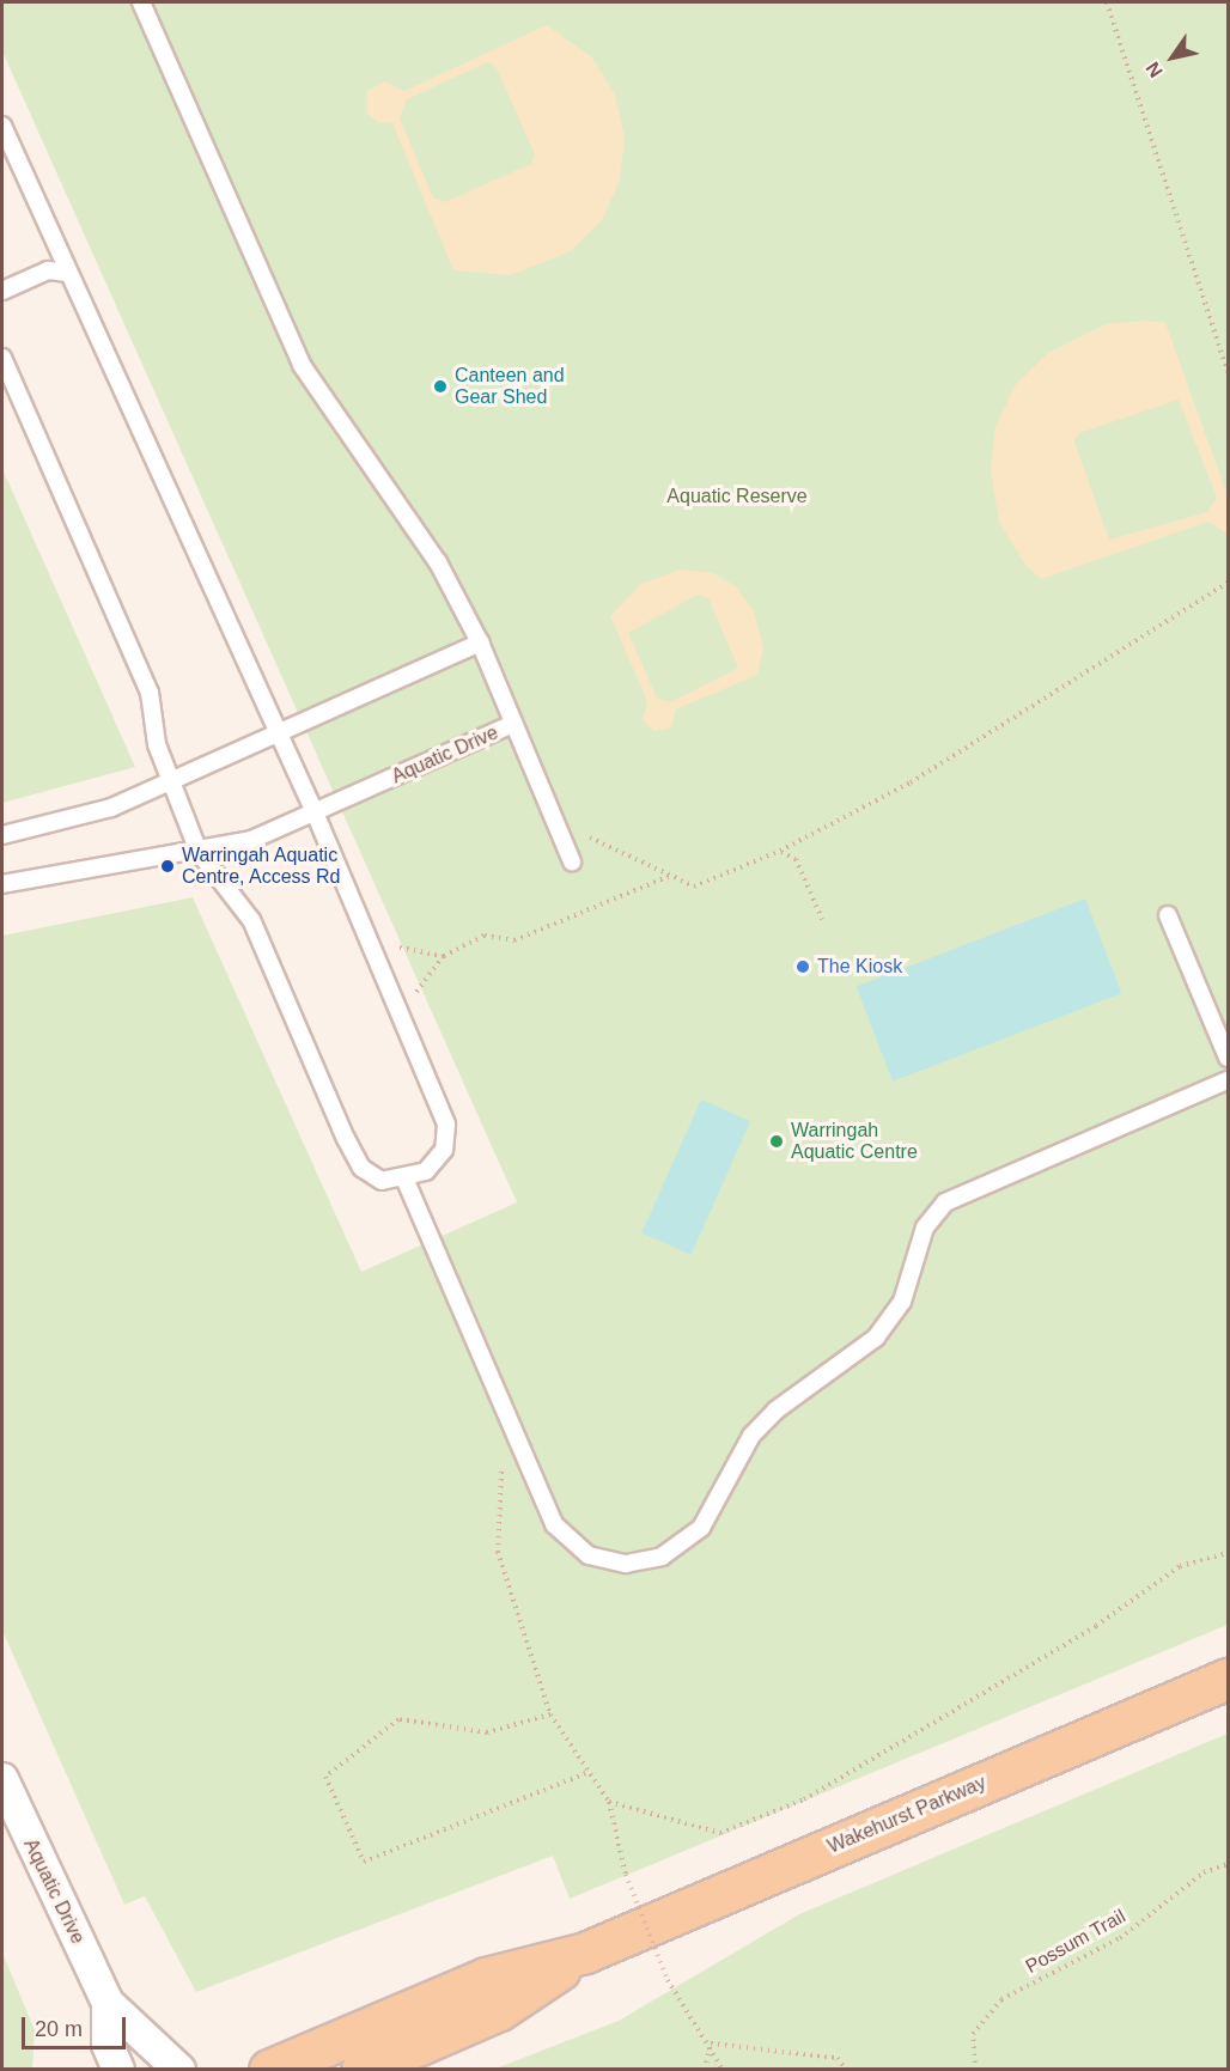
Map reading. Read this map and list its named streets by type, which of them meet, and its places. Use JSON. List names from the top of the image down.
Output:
{
  "streets": {
    "main road": ["Wakehurst Parkway"],
    "street": ["Aquatic Drive"],
    "path": ["Possum Trail"]
  },
  "parks": ["Aquatic Reserve"],
  "places": [
    "Canteen and Gear Shed",
    "Warringah Aquatic Centre, Access Rd",
    "The Kiosk",
    "Warringah Aquatic Centre"
  ],
  "scale_bar": "20 m",
  "north": "bottom left"
}
